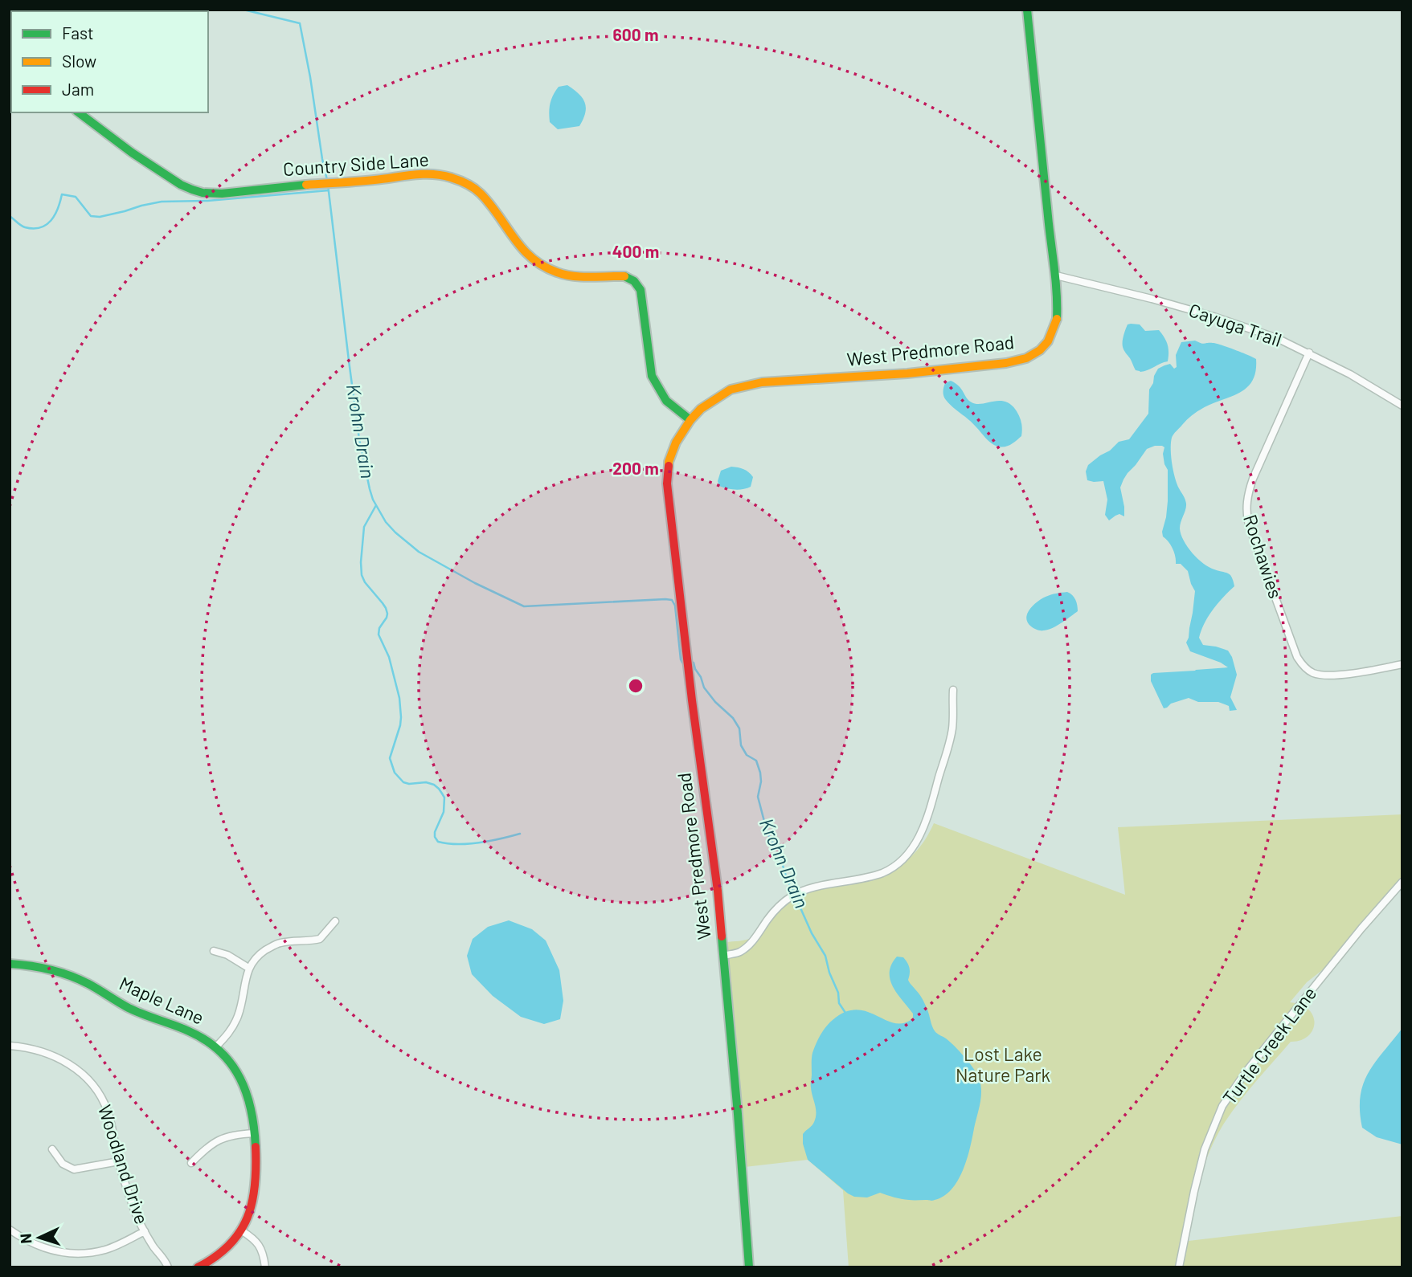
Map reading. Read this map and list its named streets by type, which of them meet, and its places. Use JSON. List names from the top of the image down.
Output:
{
  "streets": {
    "street": [
      "Country Side Lane",
      "Cayuga Trail",
      "West Predmore Road",
      "Rochawies",
      "Maple Lane",
      "Turtle Creek Lane",
      "Woodland Drive"
    ]
  },
  "crossings": [
    ["Country Side Lane", "West Predmore Road"],
    ["Cayuga Trail", "West Predmore Road"],
    ["Cayuga Trail", "Rochawies"]
  ],
  "water": ["Krohn Drain"],
  "parks": ["Lost Lake Nature Park"],
  "legend": ["Fast", "Slow", "Jam"],
  "north": "left",
  "rings": ["600 m", "400 m", "200 m"]
}
